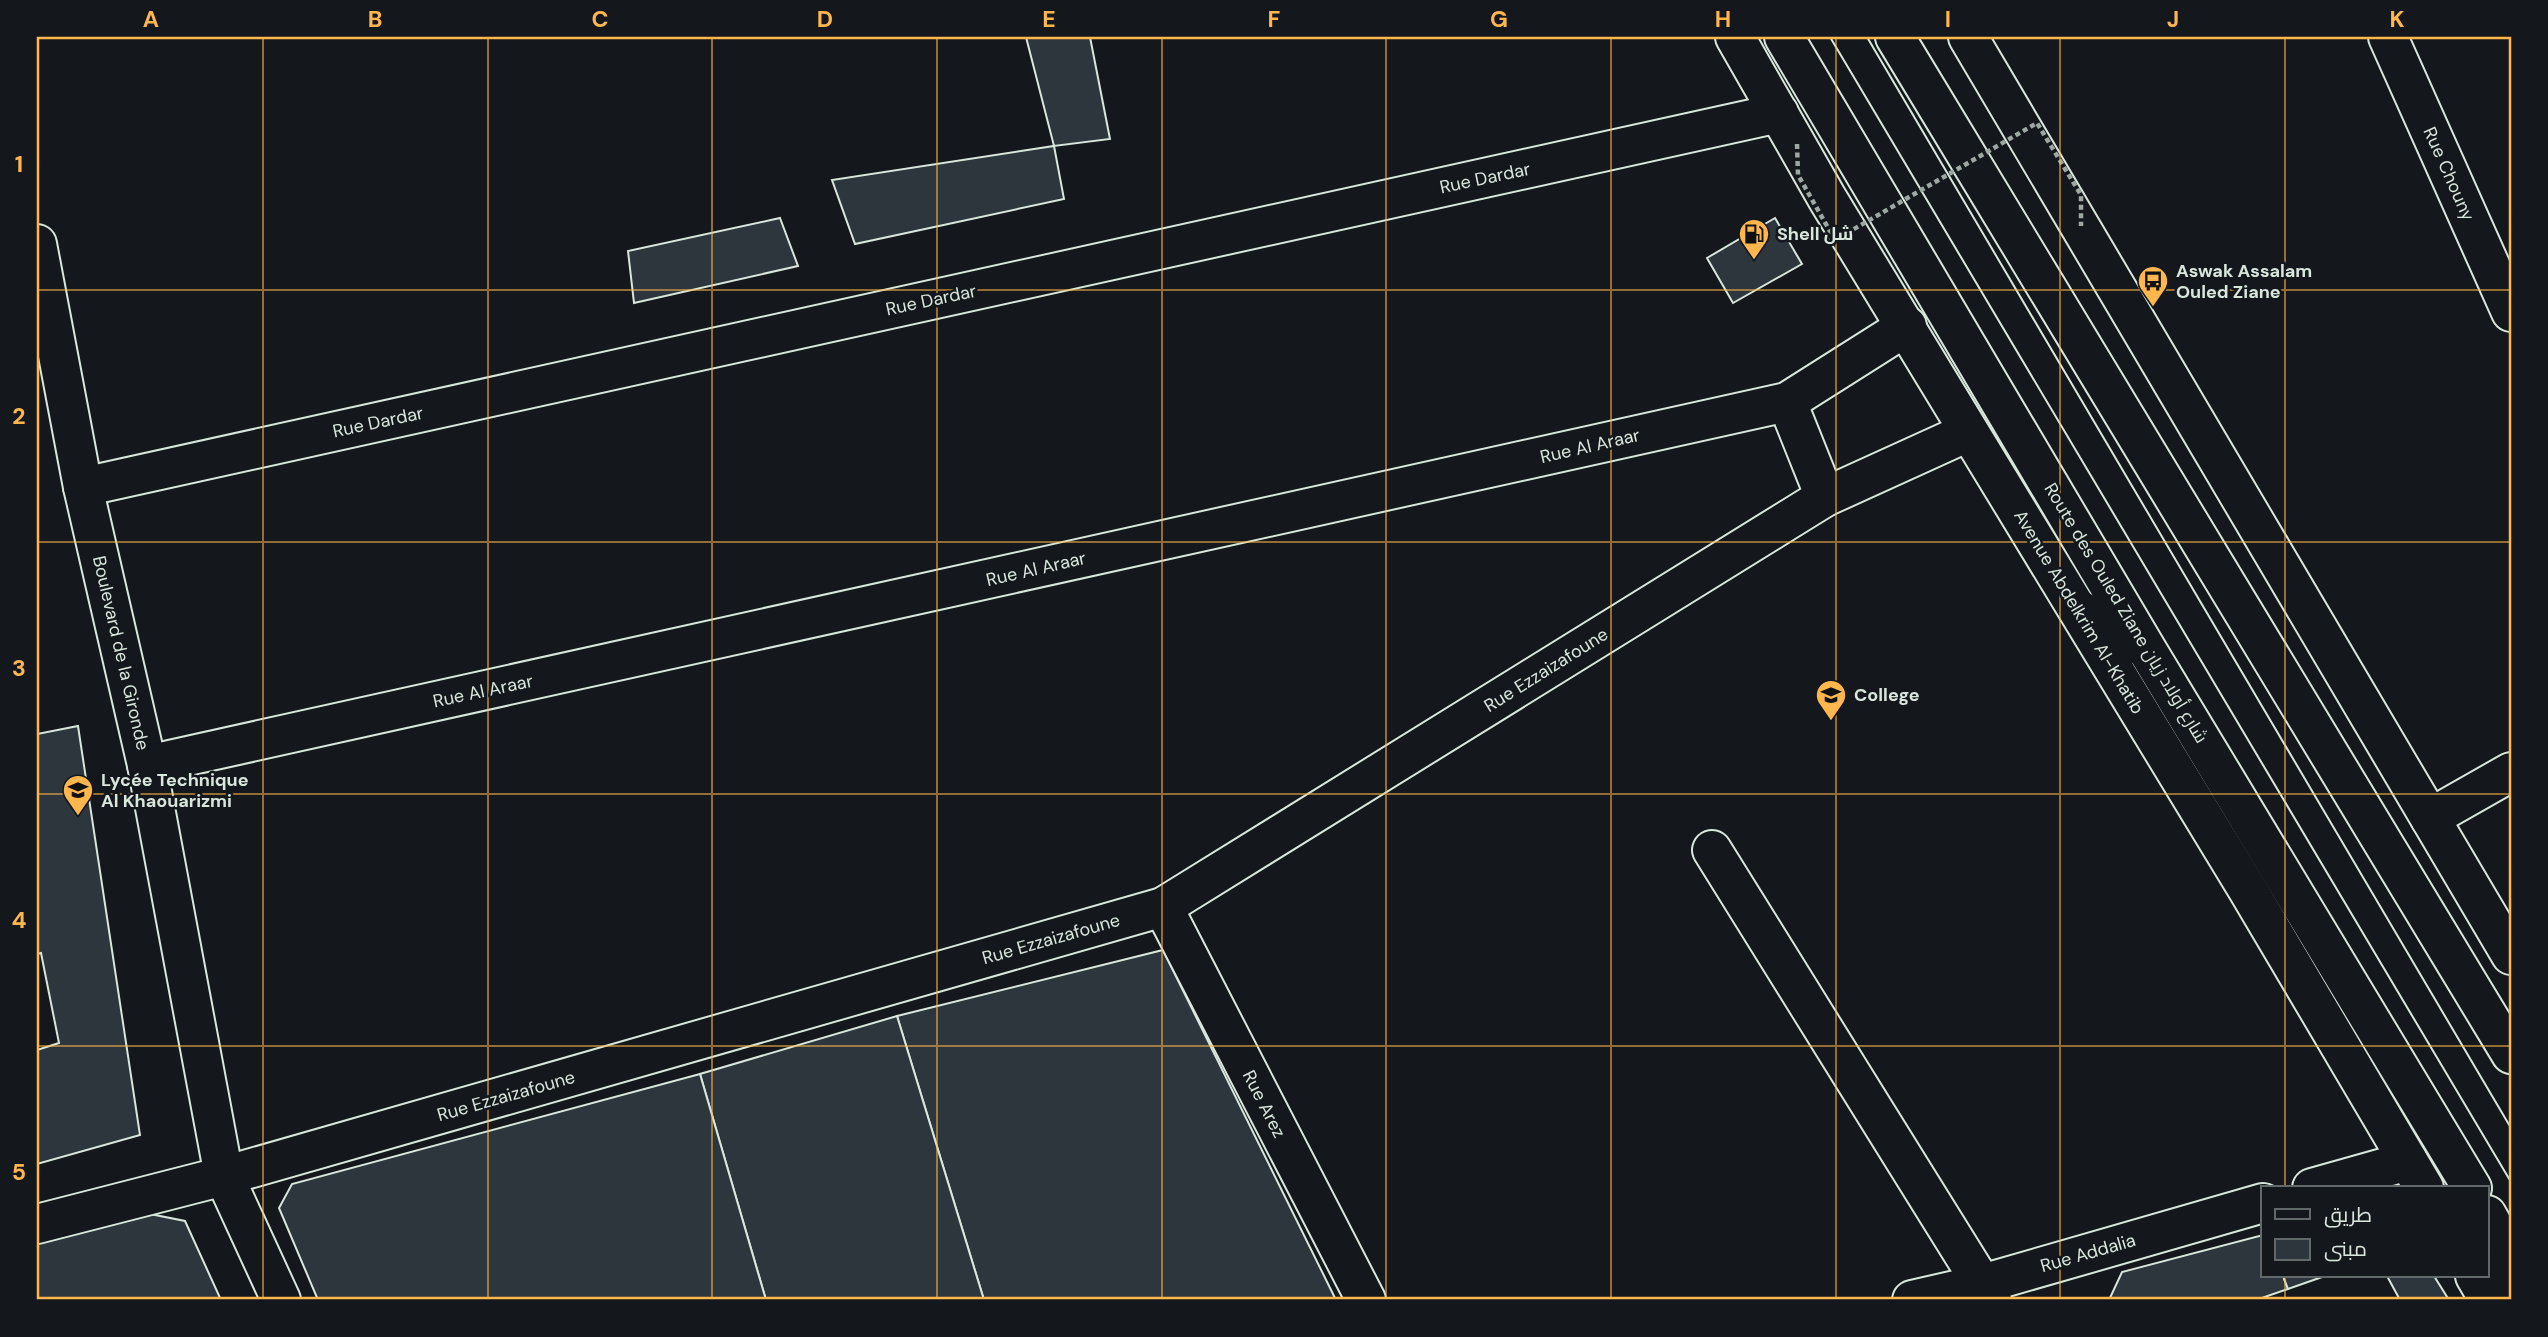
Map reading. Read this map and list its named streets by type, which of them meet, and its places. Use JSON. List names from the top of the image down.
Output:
{
  "streets": {
    "main road": [
      "Rue Chouny",
      "Rue Dardar",
      "Rue Al Araar",
      "Avenue Abdelkrim Al-Khatib",
      "Route des Ouled Ziane شارع أولاد زيان",
      "Boulevard de la Gironde",
      "Rue Ezzaizafoune",
      "Rue Arez",
      "Rue Addalia"
    ]
  },
  "crossings": [
    ["Rue Dardar", "Avenue Abdelkrim Al-Khatib"],
    ["Rue Dardar", "Boulevard de la Gironde"],
    ["Rue Al Araar", "Avenue Abdelkrim Al-Khatib"],
    ["Rue Al Araar", "Boulevard de la Gironde"],
    ["Avenue Abdelkrim Al-Khatib", "Rue Ezzaizafoune"],
    ["Boulevard de la Gironde", "Rue Ezzaizafoune"],
    ["Rue Ezzaizafoune", "Rue Arez"]
  ],
  "places": {
    "fuel station": ["Shell شل"],
    "bus stop": ["Aswak Assalam Ouled Ziane"],
    "school or university": ["College", "Lycée Technique Al Khaouarizmi"]
  },
  "legend": ["طريق", "مبنى"],
  "grid": {
    "columns": [
      "A",
      "B",
      "C",
      "D",
      "E",
      "F",
      "G",
      "H",
      "I",
      "J",
      "K"
    ],
    "rows": [
      "1",
      "2",
      "3",
      "4",
      "5"
    ]
  }
}
